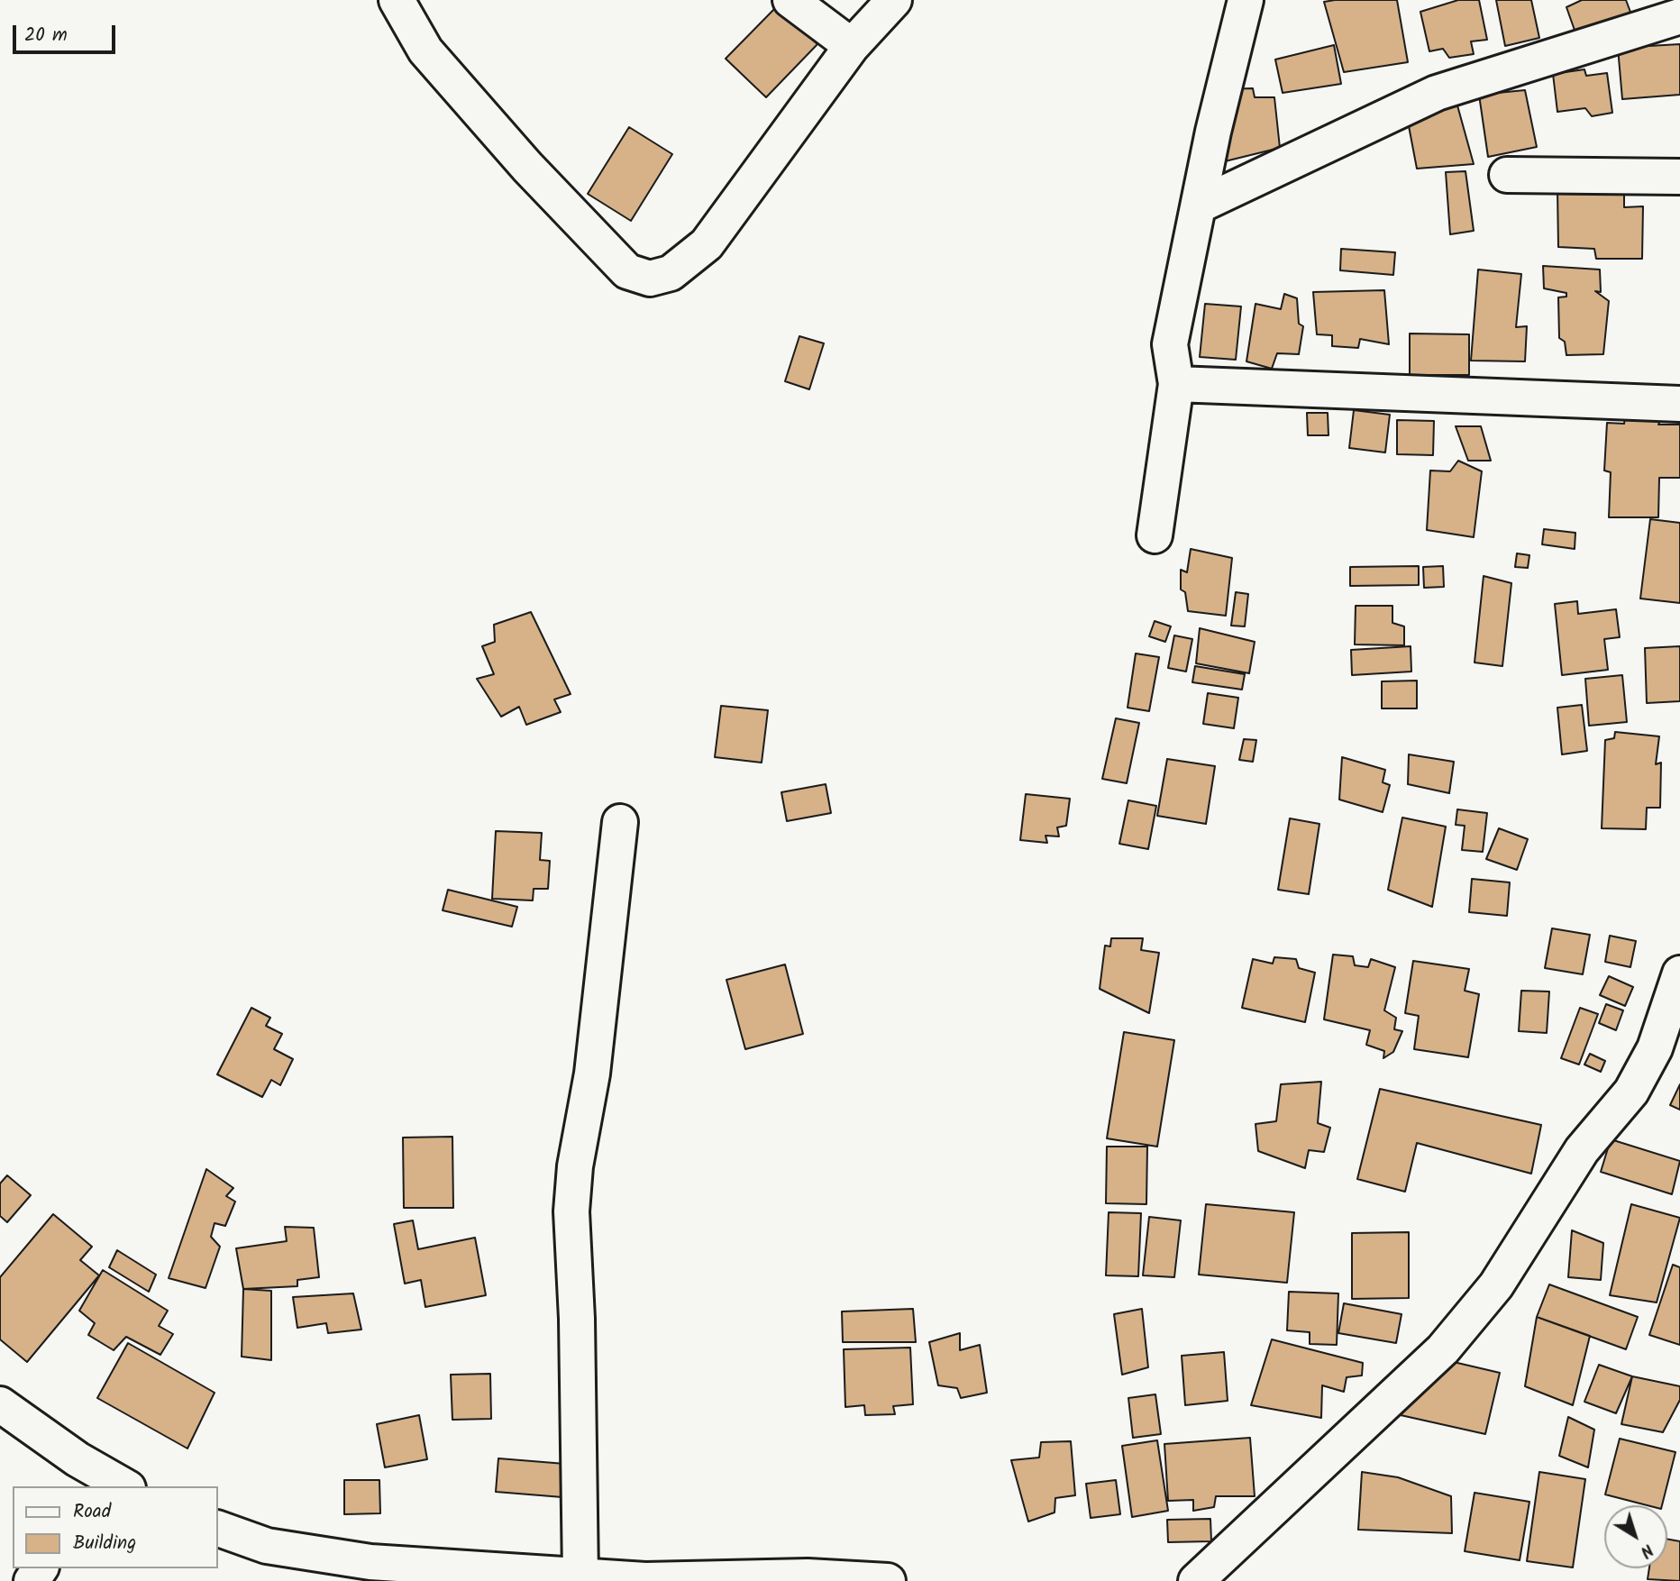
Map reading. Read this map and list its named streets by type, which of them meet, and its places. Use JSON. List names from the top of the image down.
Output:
{
  "legend": ["Road", "Building"],
  "scale_bar": "20 m",
  "north": "bottom right"
}
